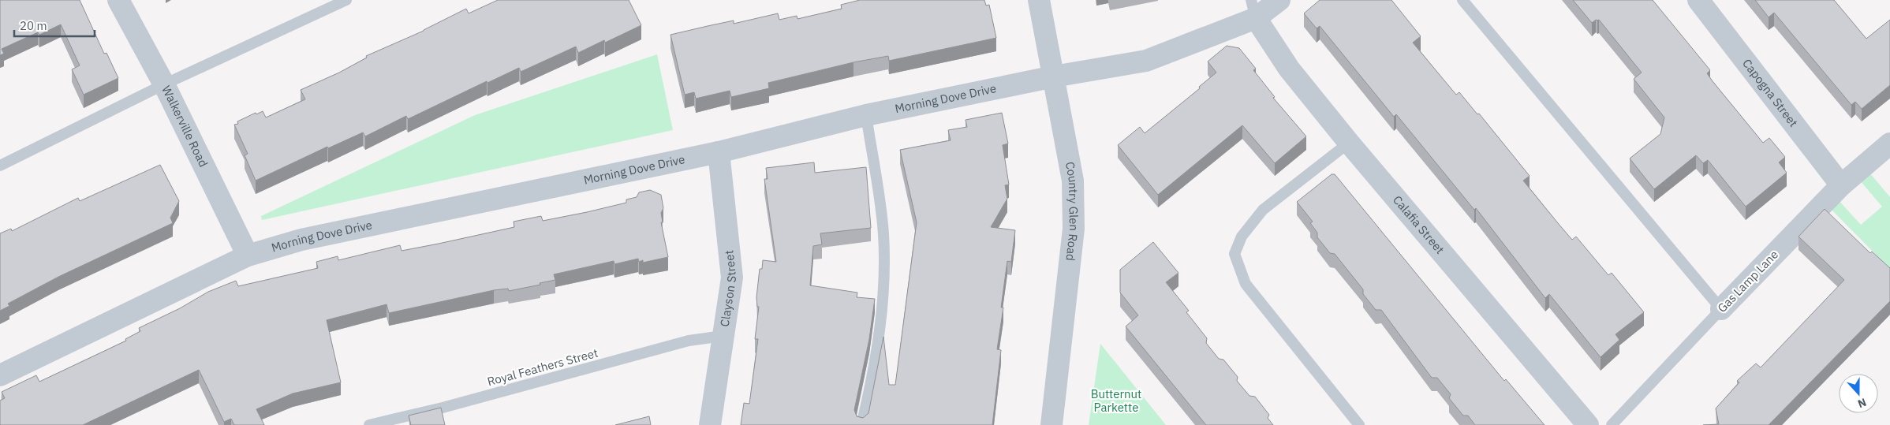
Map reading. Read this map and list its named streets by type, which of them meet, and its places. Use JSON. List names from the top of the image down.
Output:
{
  "streets": {
    "street": [
      "Capogna Street",
      "Morning Dove Drive",
      "Walkerville Road",
      "Country Glen Road",
      "Calafia Street",
      "Gas Lamp Lane",
      "Clayson Street"
    ],
    "lane": ["Royal Feathers Street"]
  },
  "crossings": [
    ["Capogna Street", "Gas Lamp Lane"],
    ["Morning Dove Drive", "Walkerville Road"],
    ["Morning Dove Drive", "Country Glen Road"],
    ["Morning Dove Drive", "Calafia Street"],
    ["Morning Dove Drive", "Clayson Street"],
    ["Clayson Street", "Royal Feathers Street"]
  ],
  "parks": ["Butternut Parkette"],
  "scale_bar": "20 m",
  "north": "bottom"
}
